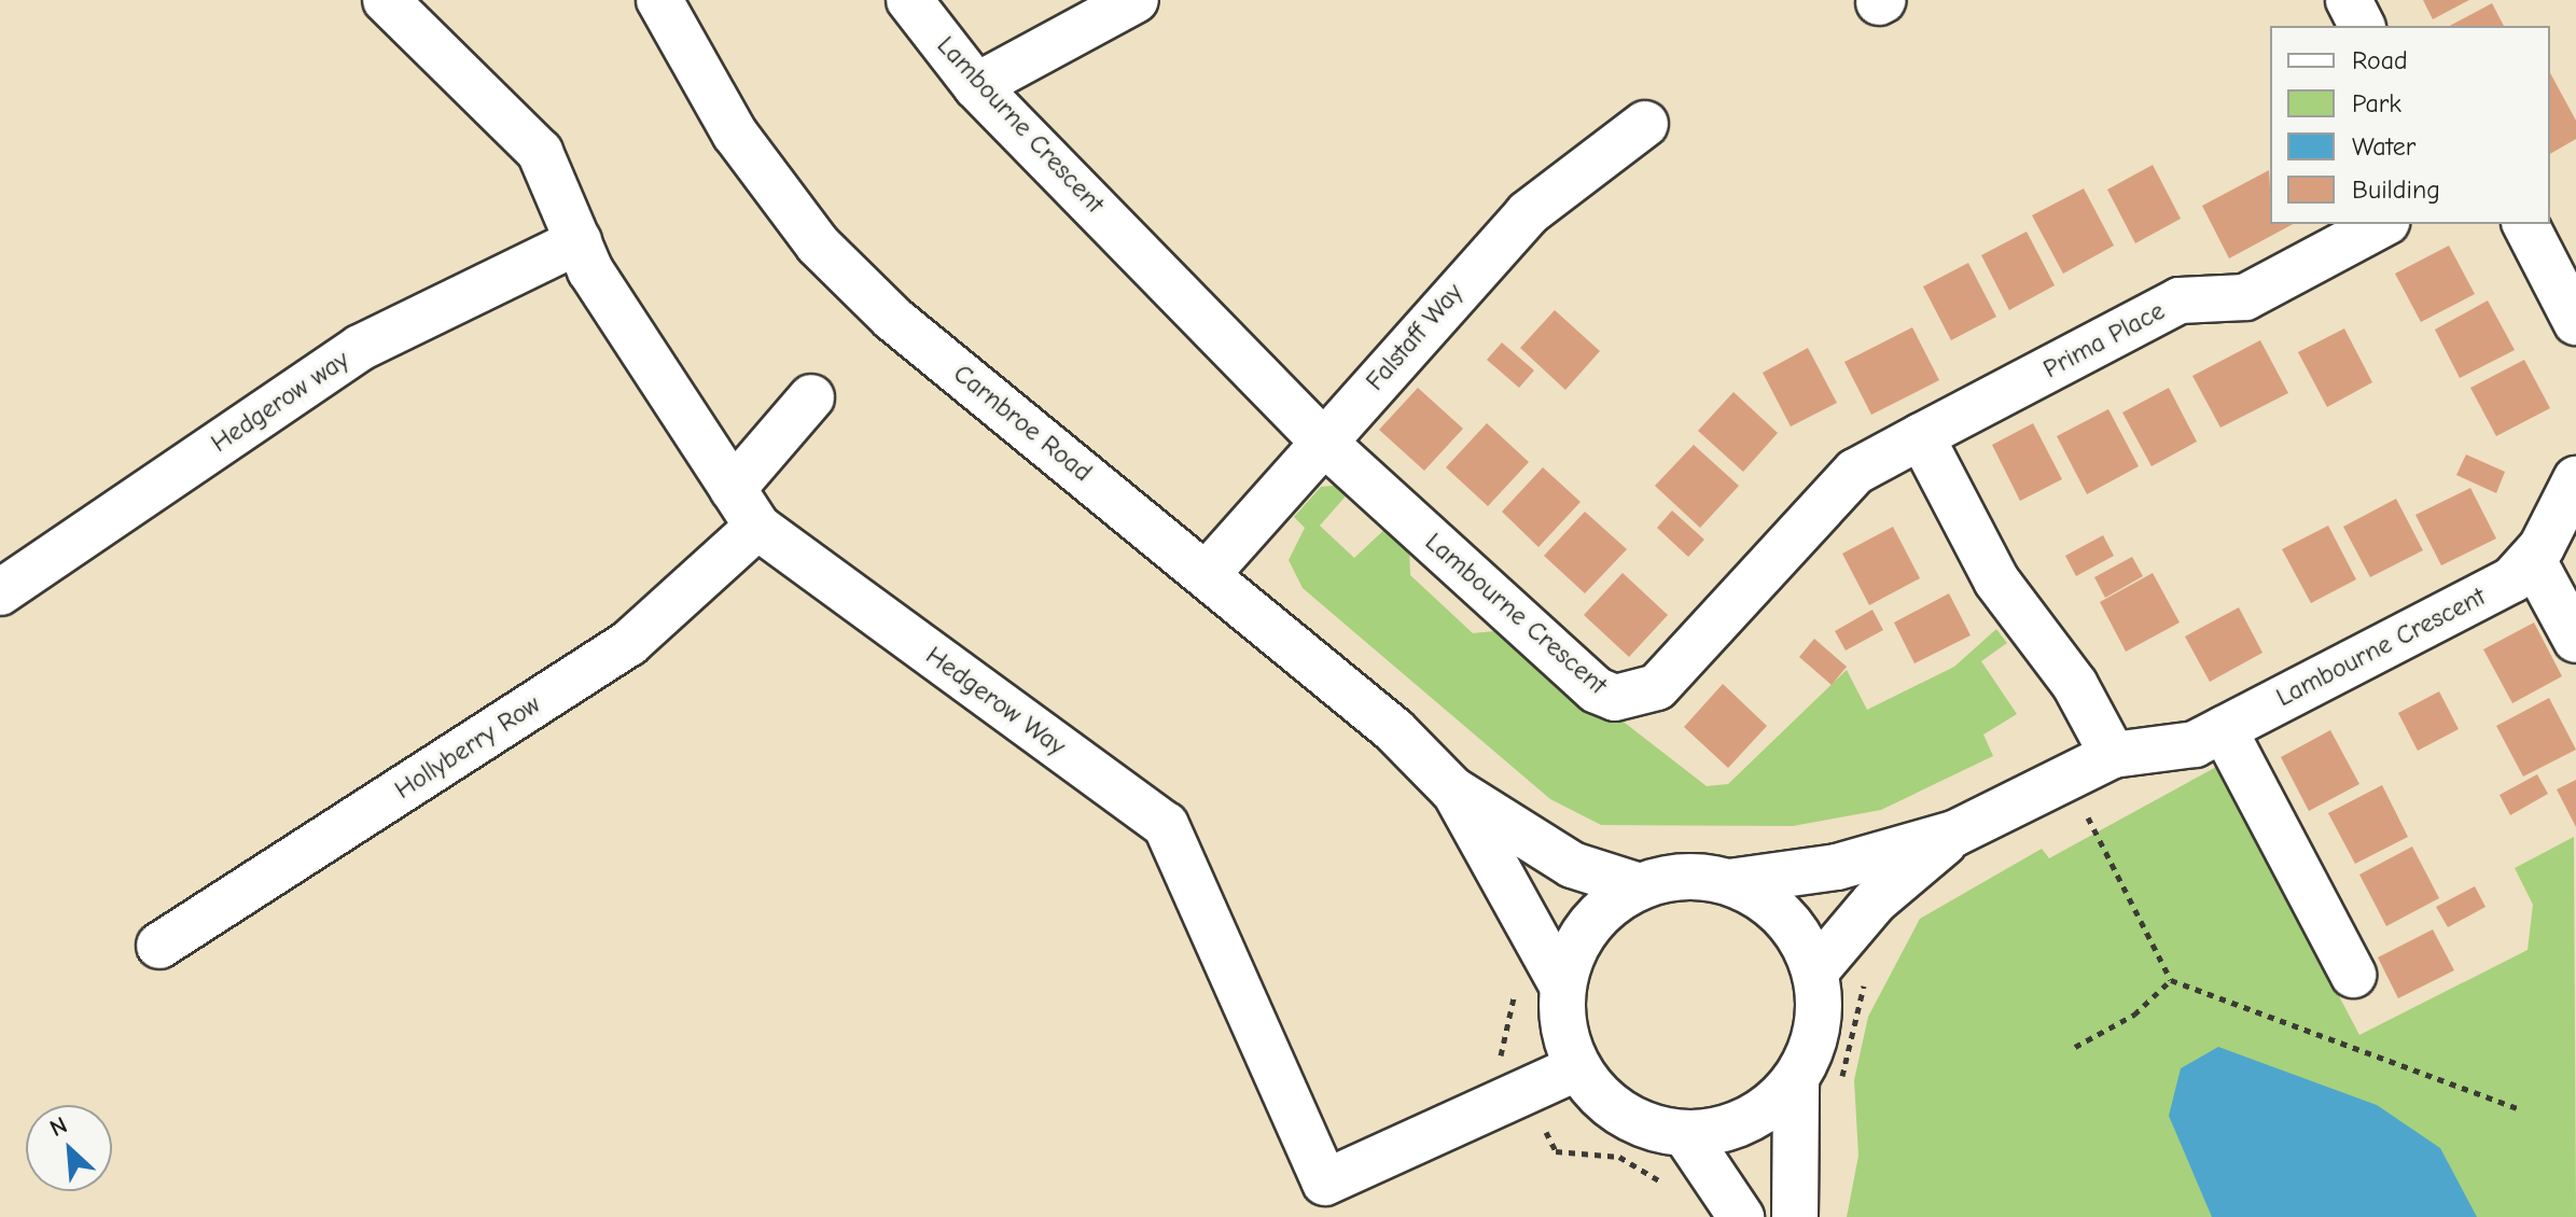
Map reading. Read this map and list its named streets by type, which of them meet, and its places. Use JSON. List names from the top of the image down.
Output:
{
  "streets": {
    "street": [
      "Lambourne Crescent",
      "Falstaff Way",
      "Prima Place",
      "Hedgerow way",
      "Carnbroe Road",
      "Hedgerow Way",
      "Hollyberry Row"
    ]
  },
  "crossings": [
    ["Lambourne Crescent", "Falstaff Way"],
    ["Lambourne Crescent", "Prima Place"],
    ["Lambourne Crescent", "Carnbroe Road"],
    ["Falstaff Way", "Carnbroe Road"],
    ["Hedgerow way", "Hedgerow Way"],
    ["Hedgerow Way", "Hollyberry Row"]
  ],
  "legend": [
    "Road",
    "Park",
    "Water",
    "Building"
  ],
  "north": "top left"
}
